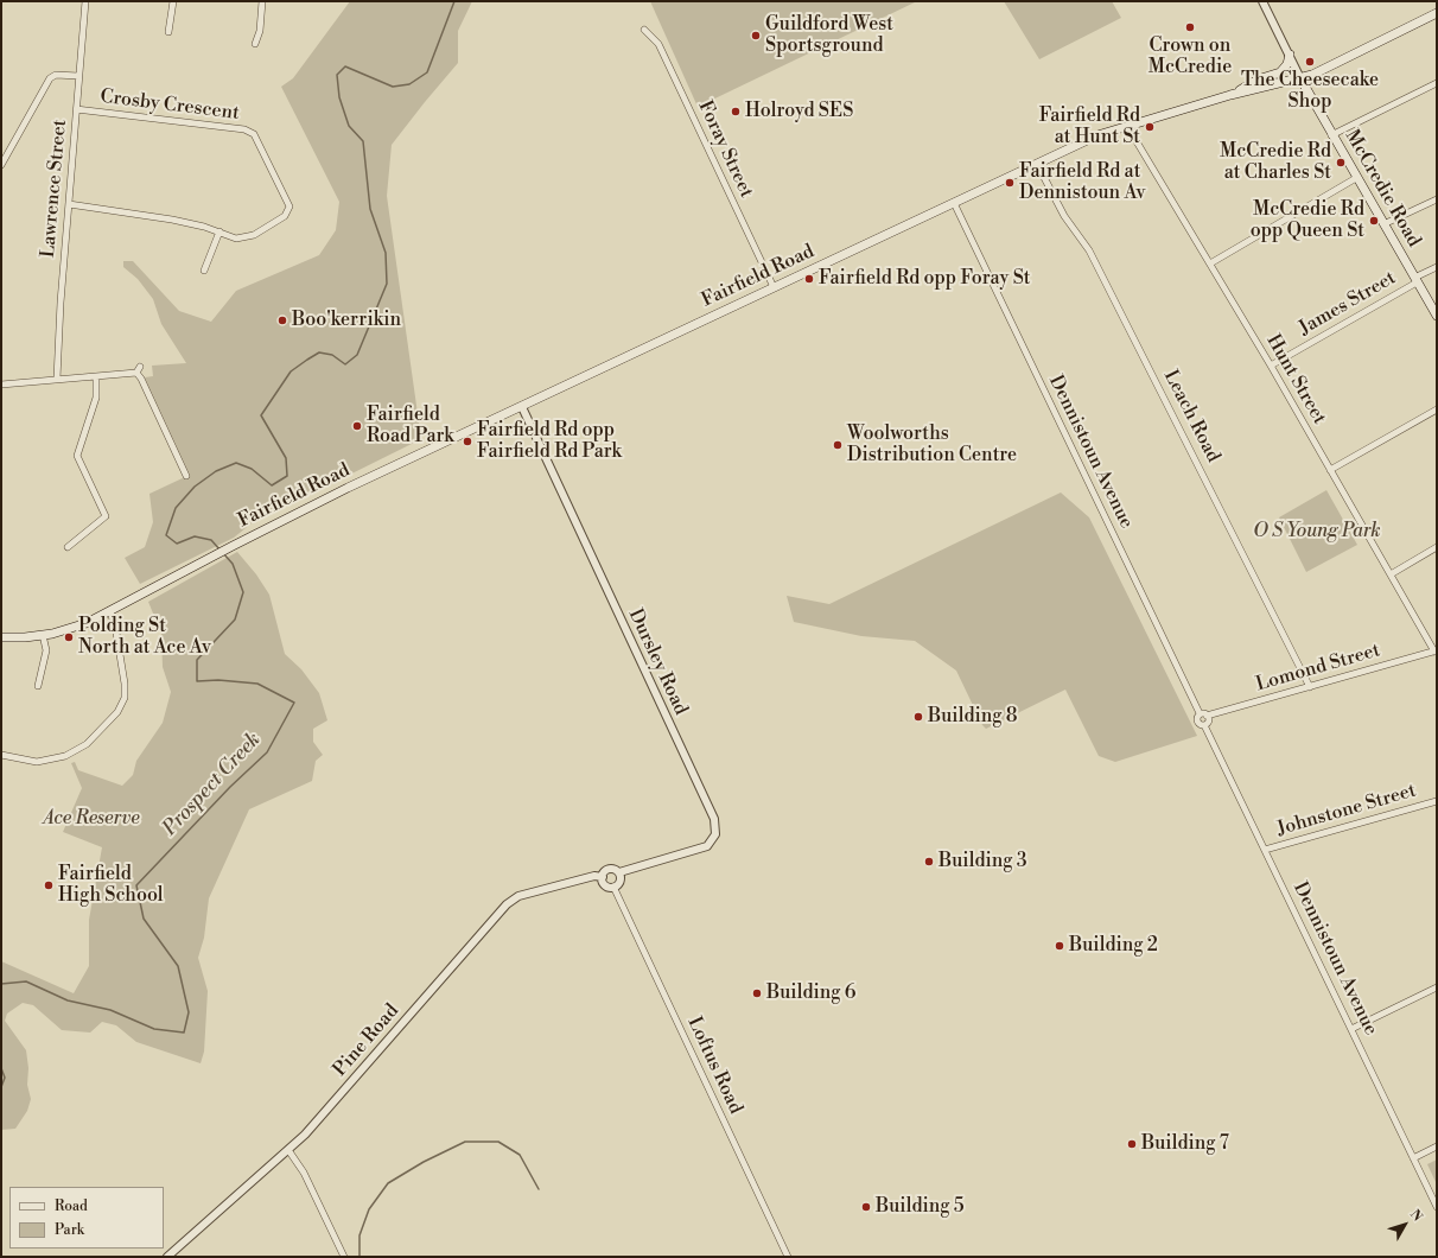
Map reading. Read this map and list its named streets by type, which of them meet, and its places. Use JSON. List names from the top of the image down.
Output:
{
  "streets": {
    "main road": ["McCredie Road", "Fairfield Road"],
    "street": [
      "Crosby Crescent",
      "Foray Street",
      "Lawrence Street",
      "James Street",
      "Hunt Street",
      "Leach Road",
      "Dennistoun Avenue",
      "Dursley Road",
      "Lomond Street",
      "Johnstone Street",
      "Pine Road",
      "Loftus Road"
    ]
  },
  "crossings": [
    ["Crosby Crescent", "Lawrence Street"],
    ["Foray Street", "Fairfield Road"],
    ["McCredie Road", "Fairfield Road"],
    ["McCredie Road", "James Street"],
    ["Fairfield Road", "Hunt Street"],
    ["Fairfield Road", "Leach Road"],
    ["Fairfield Road", "Dennistoun Avenue"],
    ["Fairfield Road", "Dursley Road"],
    ["James Street", "Hunt Street"],
    ["Hunt Street", "Lomond Street"],
    ["Leach Road", "Lomond Street"],
    ["Dennistoun Avenue", "Lomond Street"],
    ["Dennistoun Avenue", "Johnstone Street"],
    ["Dursley Road", "Pine Road"],
    ["Dursley Road", "Loftus Road"],
    ["Pine Road", "Loftus Road"]
  ],
  "water": ["Prospect Creek"],
  "parks": ["O S Young Park", "Ace Reserve"],
  "places": [
    "Crown on McCredie",
    "Guildford West Sportsground",
    "The Cheesecake Shop",
    "Holroyd SES",
    "Fairfield Rd at Hunt St",
    "McCredie Rd at Charles St",
    "Fairfield Rd at Dennistoun Av",
    "McCredie Rd opp Queen St",
    "Fairfield Rd opp Foray St",
    "Boo'kerrikin",
    "Fairfield Road Park",
    "Fairfield Rd opp Fairfield Rd Park",
    "Woolworths Distribution Centre",
    "Polding St North at Ace Av",
    "Building 8",
    "Building 3",
    "Fairfield High School",
    "Building 2",
    "Building 6",
    "Building 7",
    "Building 5"
  ],
  "legend": ["Road", "Park"],
  "north": "top right"
}
